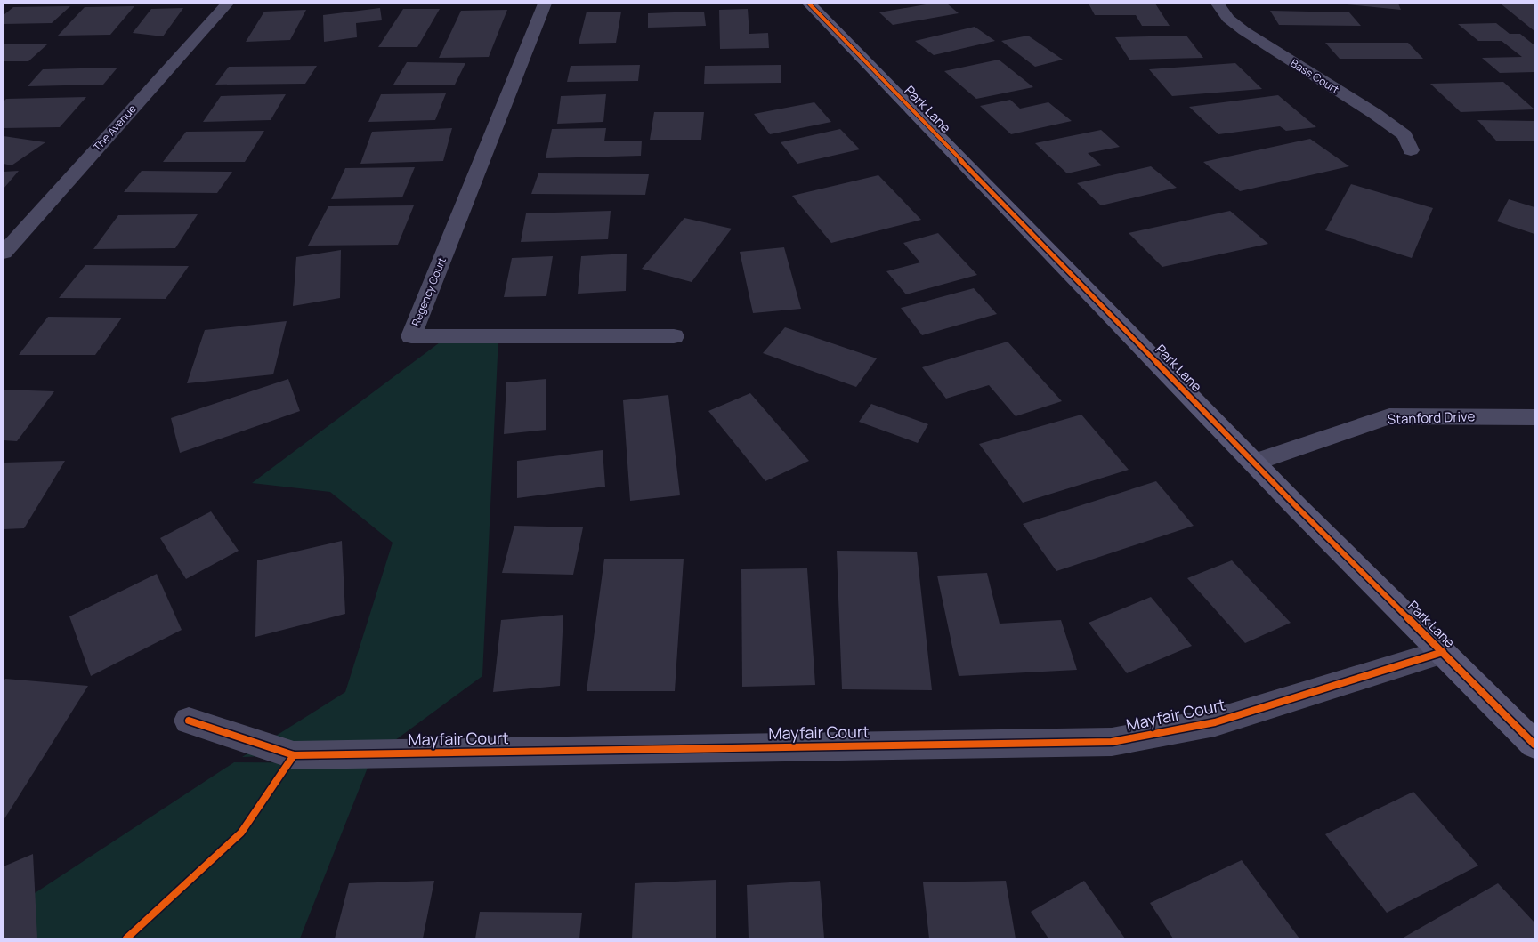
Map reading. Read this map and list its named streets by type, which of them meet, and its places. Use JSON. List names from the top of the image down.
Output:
{
  "streets": {
    "street": [
      "Bass Court",
      "Park Lane",
      "The Avenue",
      "Regency Court",
      "Stanford Drive",
      "Mayfair Court"
    ]
  },
  "crossings": [
    ["Park Lane", "Stanford Drive"],
    ["Park Lane", "Mayfair Court"]
  ]
}
